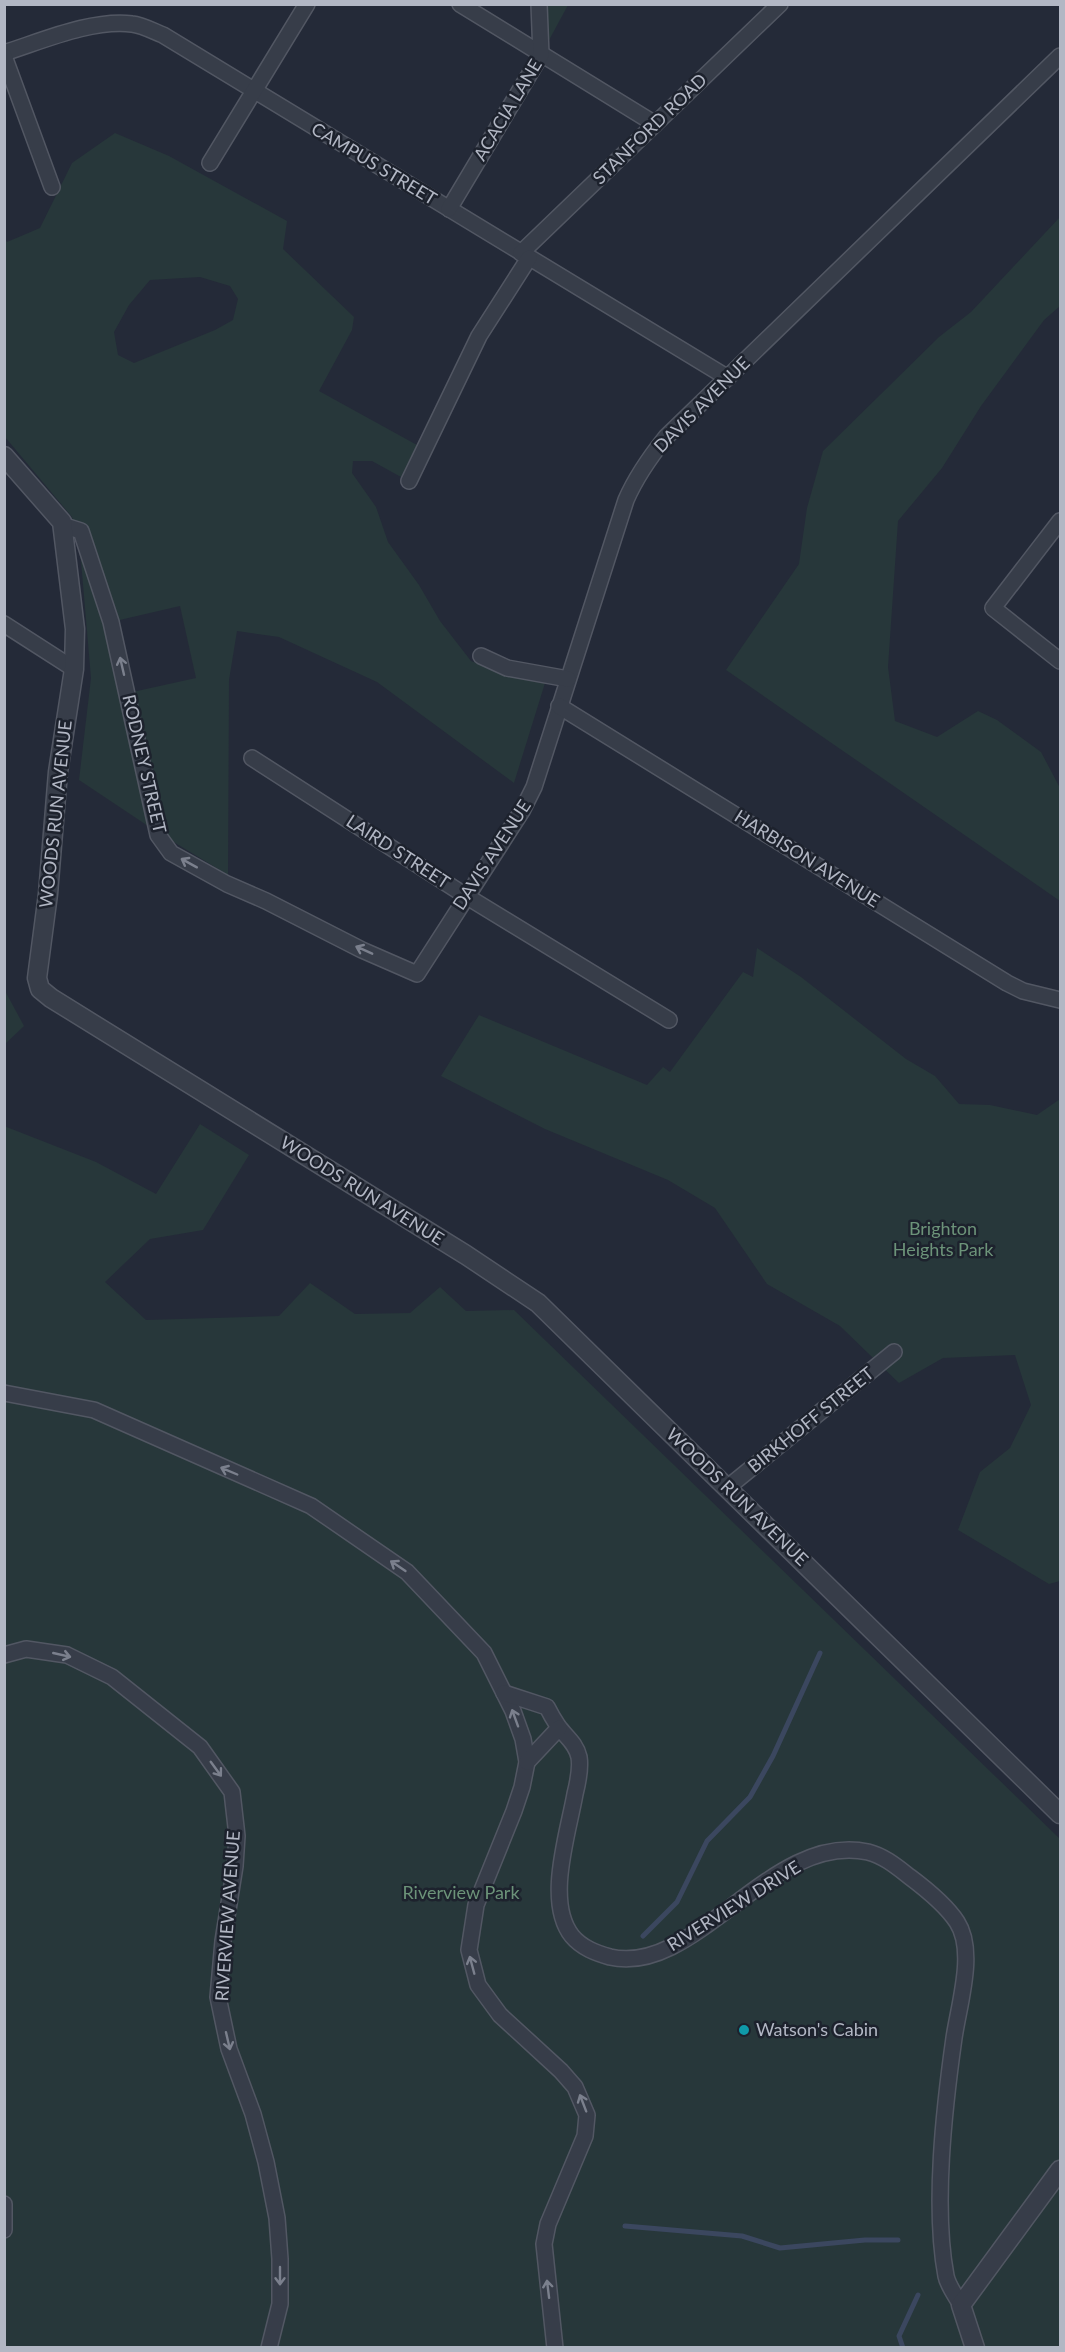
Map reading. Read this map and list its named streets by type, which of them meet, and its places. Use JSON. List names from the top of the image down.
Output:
{
  "streets": {
    "street": [
      "ACACIA LANE",
      "STANFORD ROAD",
      "CAMPUS STREET",
      "DAVIS AVENUE",
      "RODNEY STREET",
      "WOODS RUN AVENUE",
      "LAIRD STREET",
      "HARBISON AVENUE",
      "BIRKHOFF STREET",
      "RIVERVIEW DRIVE",
      "RIVERVIEW AVENUE"
    ]
  },
  "crossings": [
    ["ACACIA LANE", "CAMPUS STREET"],
    ["STANFORD ROAD", "CAMPUS STREET"],
    ["CAMPUS STREET", "DAVIS AVENUE"],
    ["DAVIS AVENUE", "RODNEY STREET"],
    ["DAVIS AVENUE", "LAIRD STREET"],
    ["DAVIS AVENUE", "HARBISON AVENUE"],
    ["RODNEY STREET", "WOODS RUN AVENUE"],
    ["WOODS RUN AVENUE", "BIRKHOFF STREET"]
  ],
  "one_way": ["RODNEY STREET", "RIVERVIEW AVENUE"],
  "parks": ["Brighton Heights Park", "Riverview Park"],
  "places": ["Watson's Cabin"]
}
